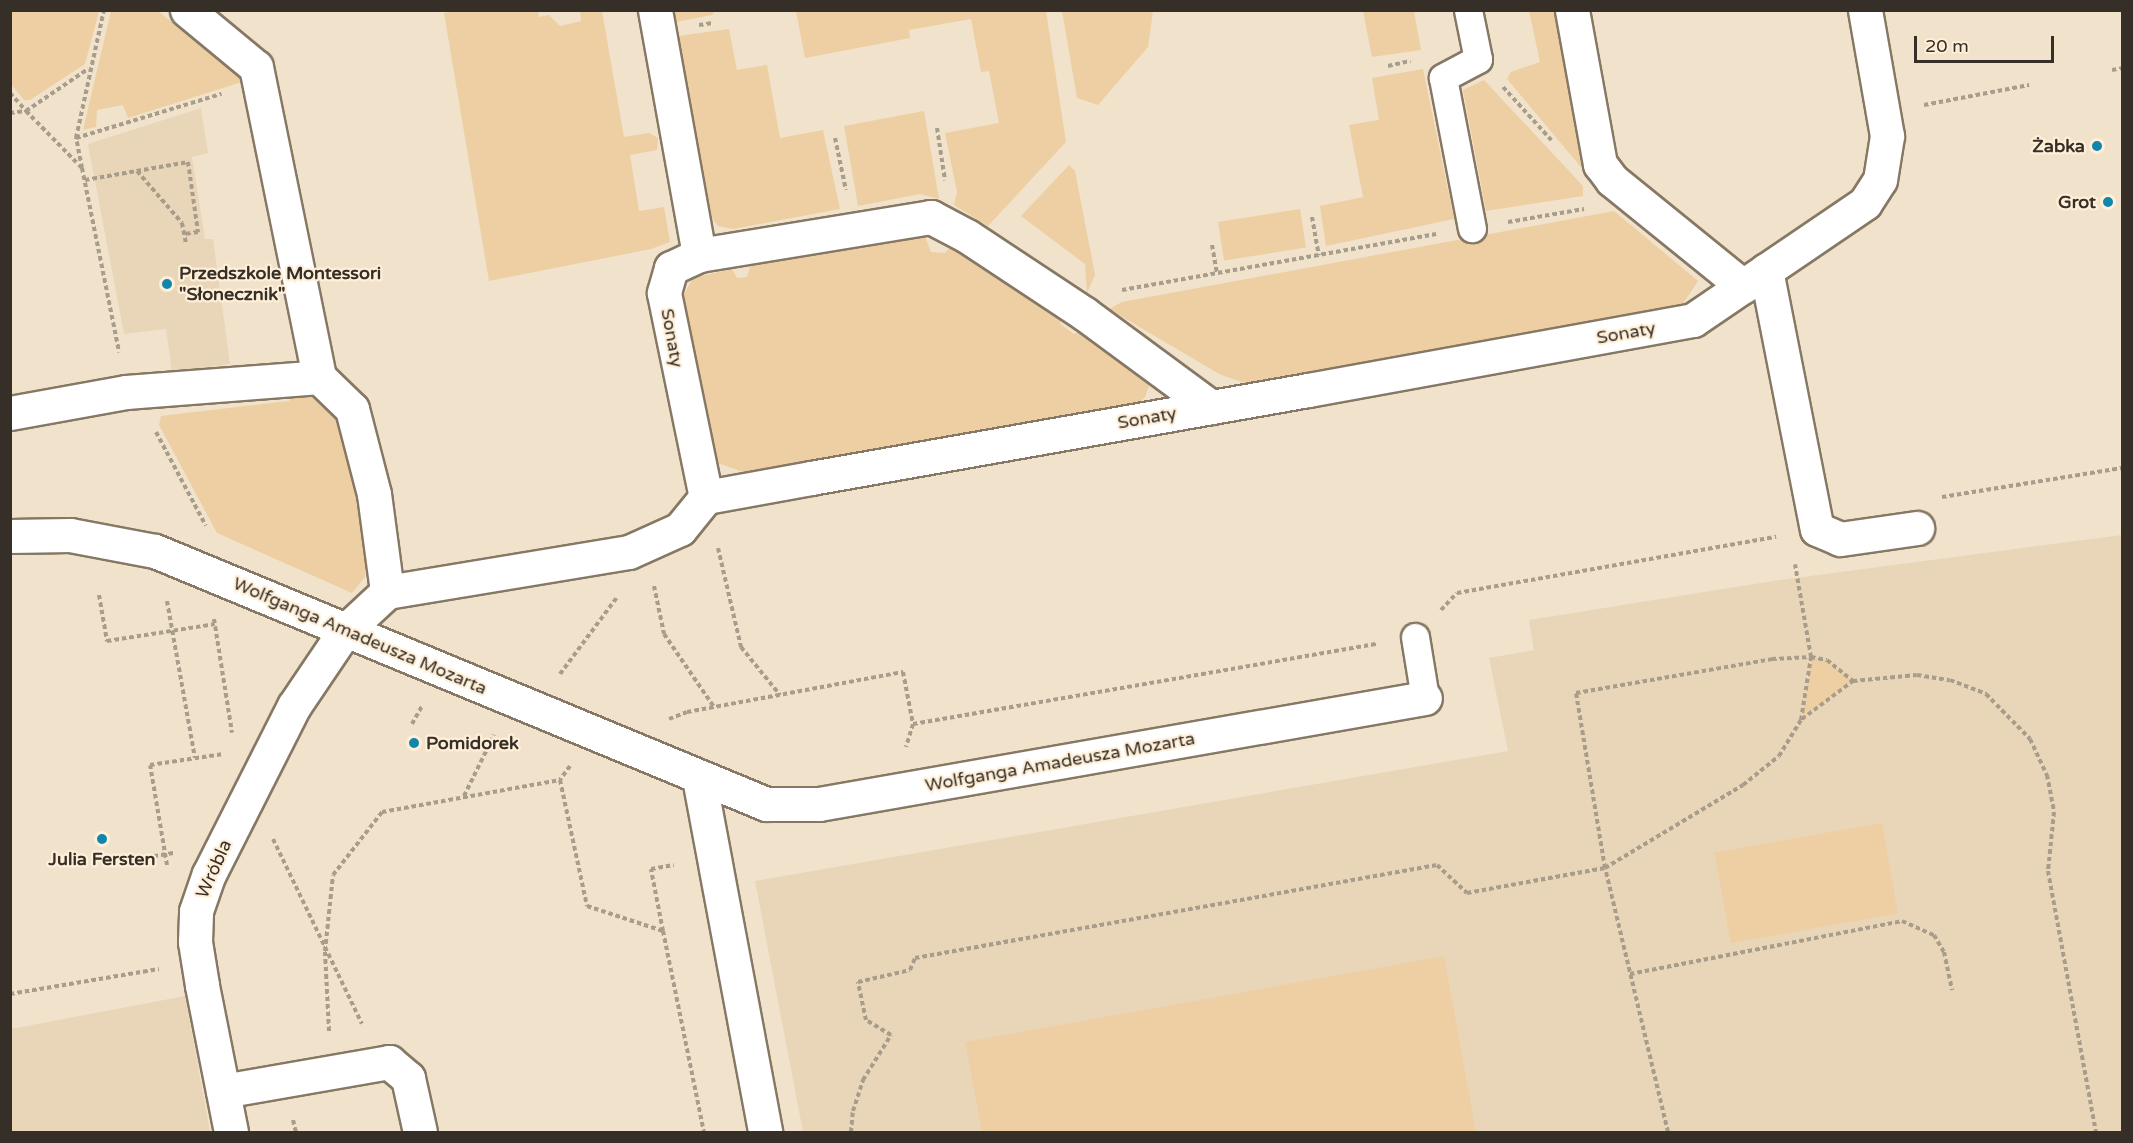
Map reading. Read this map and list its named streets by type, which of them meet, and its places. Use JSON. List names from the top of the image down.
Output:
{
  "streets": {
    "street": ["Sonaty", "Wolfganga Amadeusza Mozarta", "Wróbla"]
  },
  "crossings": [
    ["Wolfganga Amadeusza Mozarta", "Wróbla"]
  ],
  "places": [
    "Żabka",
    "Grot",
    "Przedszkole Montessori \"Słonecznik\"",
    "Pomidorek",
    "Julia Fersten"
  ],
  "scale_bar": "20 m"
}
